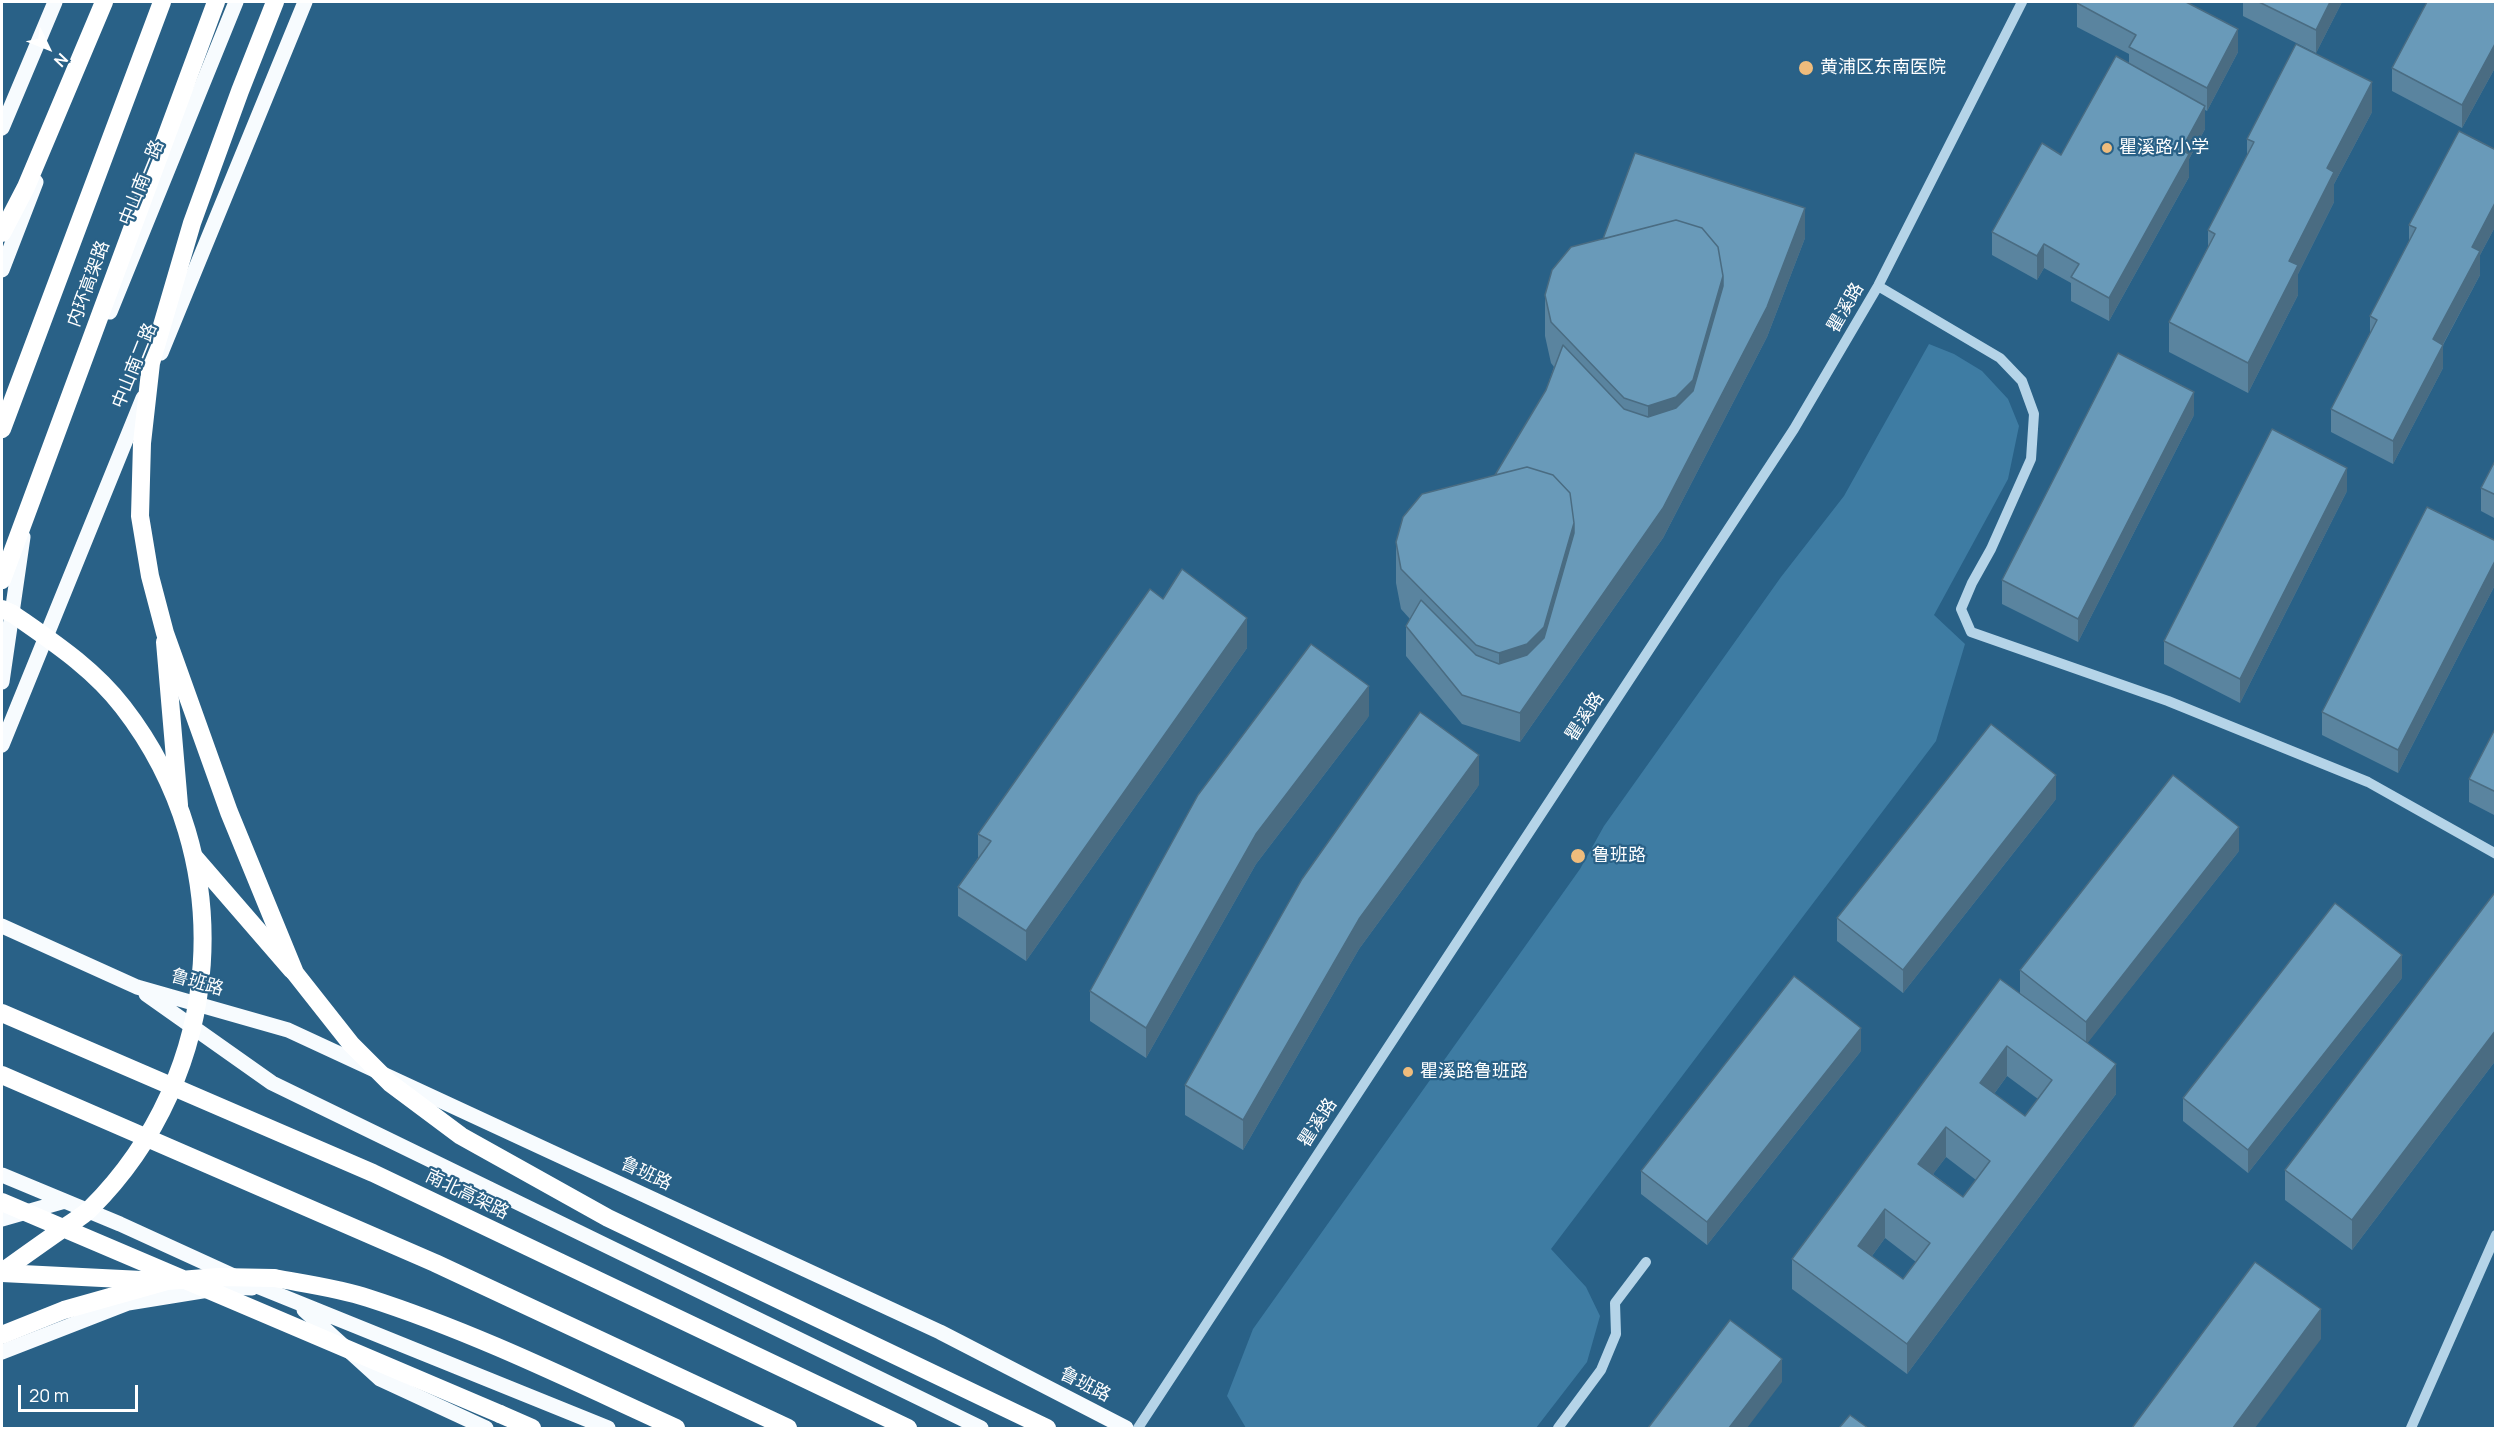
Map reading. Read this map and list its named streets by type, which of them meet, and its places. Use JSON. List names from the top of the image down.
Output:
{
  "streets": {
    "highway": ["内环高架路", "南北高架路"],
    "main road": ["中山南一路", "中山南二路", "鲁班路"],
    "street": ["瞿溪路"]
  },
  "crossings": [
    ["中山南一路", "内环高架路"]
  ],
  "places": [
    "黄浦区东南医院",
    "瞿溪路小学",
    "鲁班路",
    "瞿溪路鲁班路"
  ],
  "scale_bar": "20 m",
  "north": "bottom right"
}
